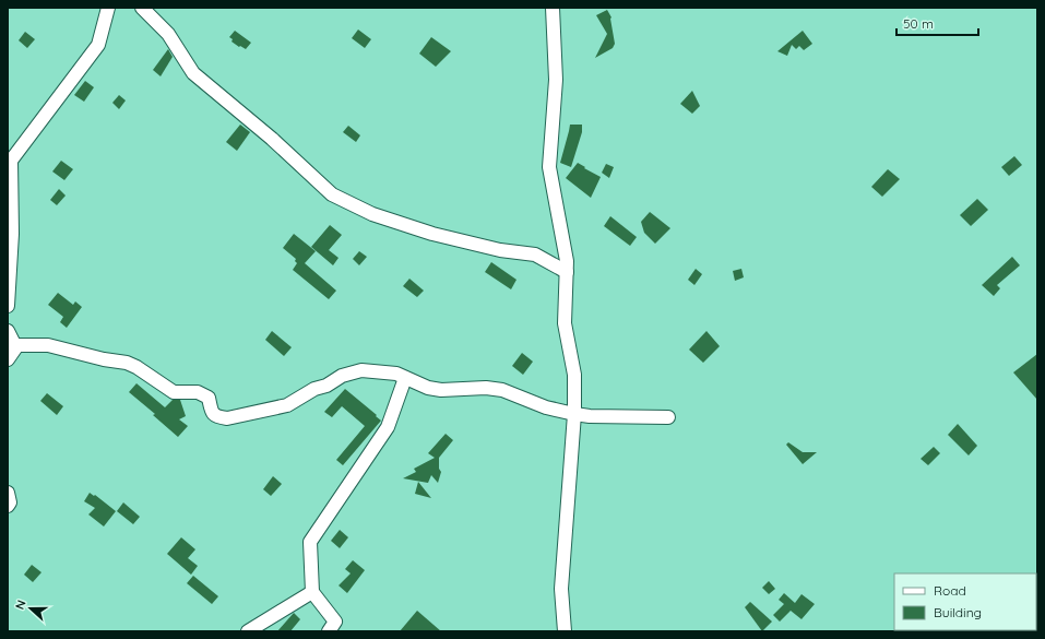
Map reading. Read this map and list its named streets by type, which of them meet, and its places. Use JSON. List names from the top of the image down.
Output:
{
  "legend": ["Road", "Building"],
  "scale_bar": "50 m",
  "north": "left"
}
